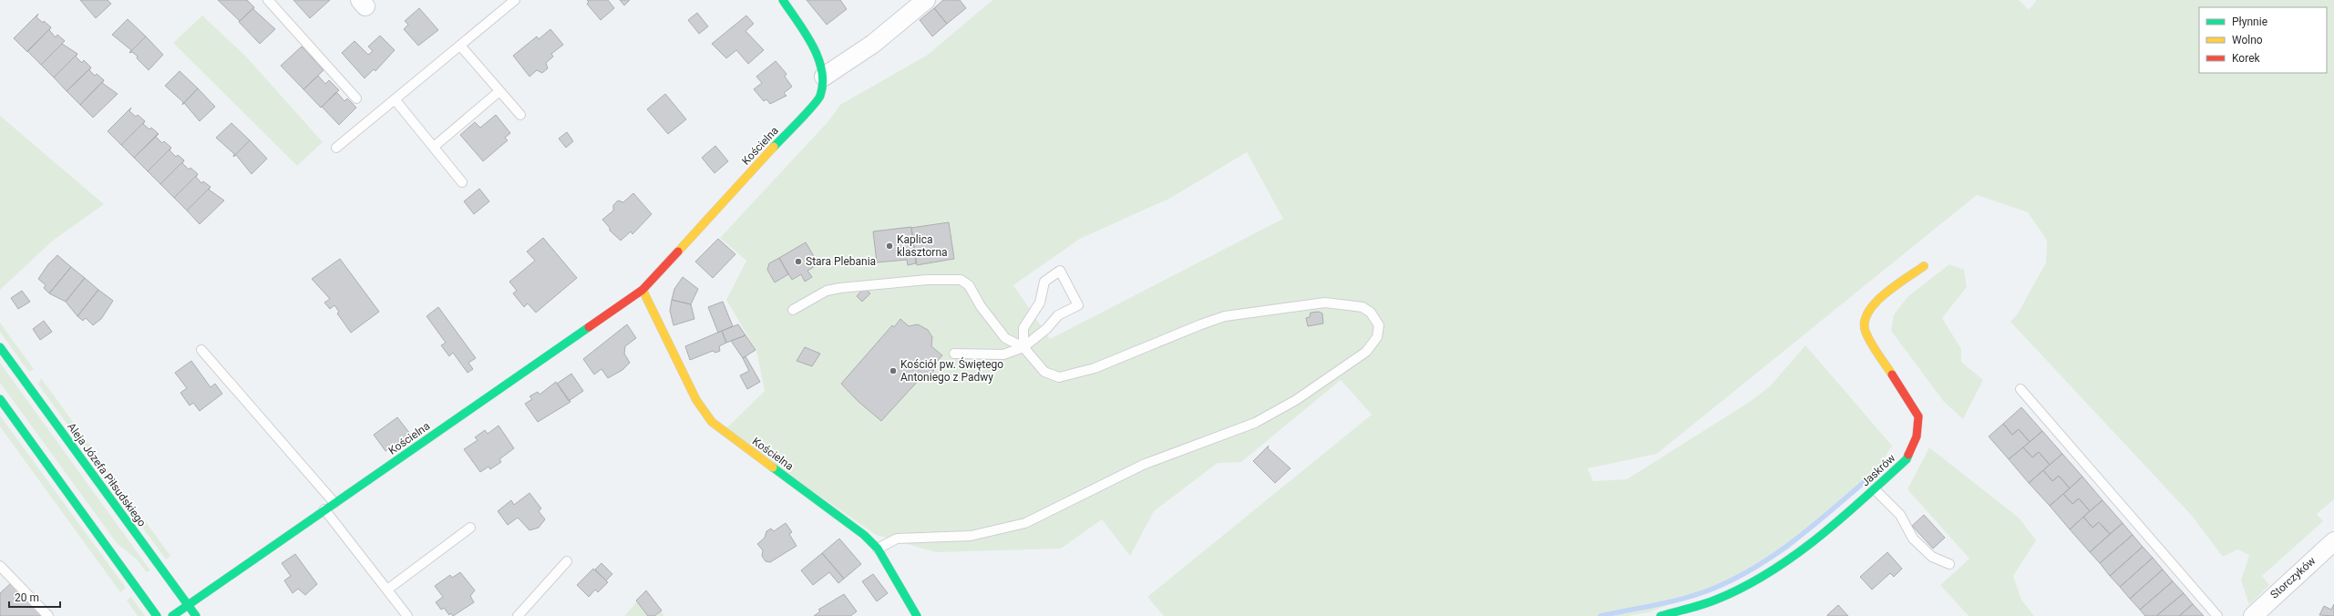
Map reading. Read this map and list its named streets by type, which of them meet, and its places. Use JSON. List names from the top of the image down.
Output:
{
  "streets": {
    "street": [
      "Kościelna",
      "Jaskrów",
      "Aleja Józefa Piłsudskiego",
      "Storczyków"
    ]
  },
  "crossings": [
    ["Kościelna", "Aleja Józefa Piłsudskiego"]
  ],
  "places": ["Kaplica klasztorna", "Stara Plebania", "Kościół pw. Świętego Antoniego z Padwy"],
  "legend": ["Płynnie", "Wolno", "Korek"],
  "scale_bar": "20 m"
}
